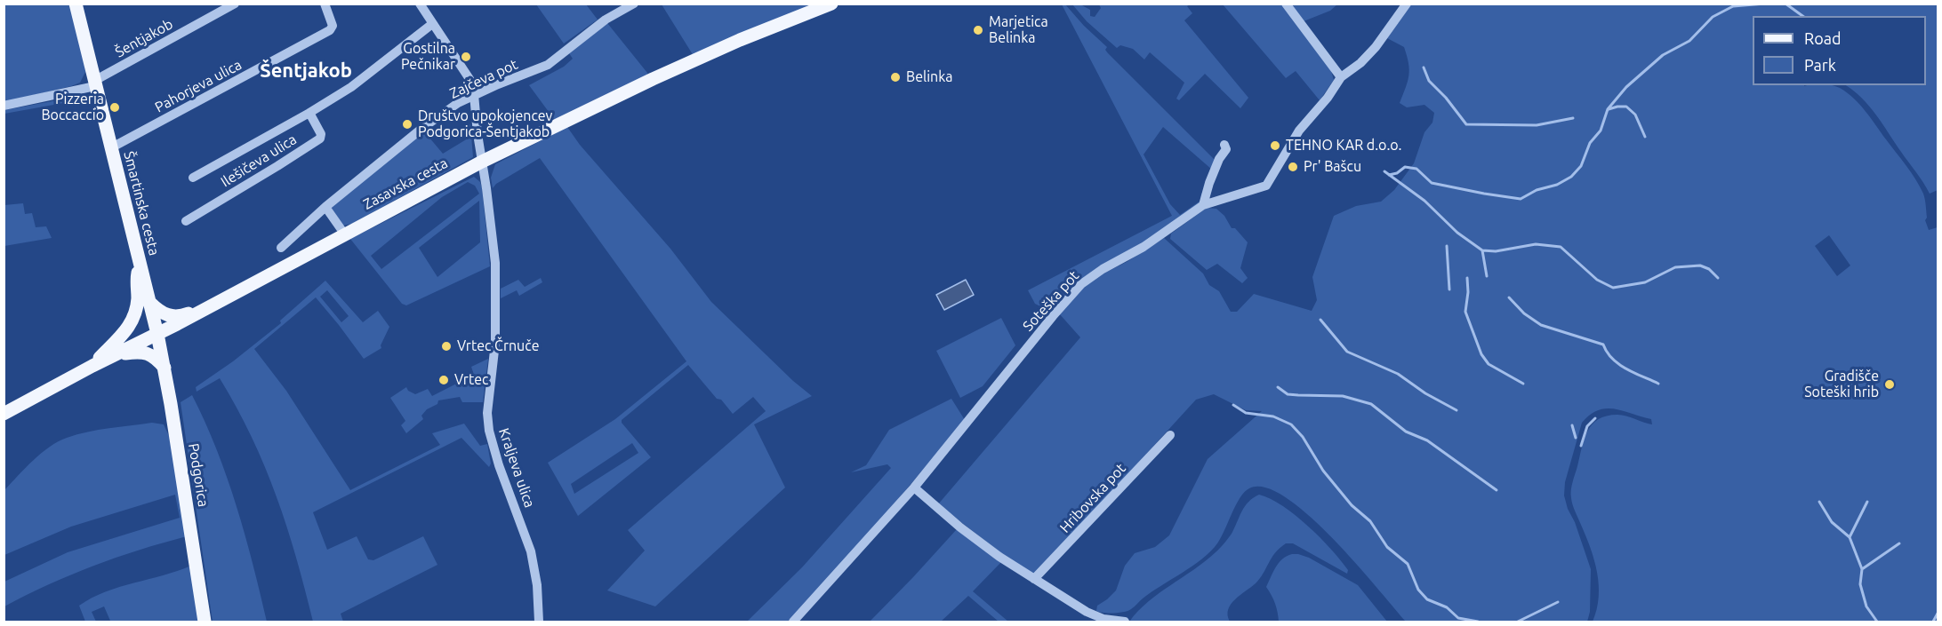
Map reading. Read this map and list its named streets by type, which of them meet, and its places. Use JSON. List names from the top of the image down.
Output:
{
  "streets": {
    "main road": ["Zasavska cesta", "Šmartinska cesta", "Podgorica"],
    "street": [
      "Šentjakob",
      "Zajčeva pot",
      "Pahorjeva ulica",
      "Ilešičeva ulica",
      "Soteška pot",
      "Kraljeva ulica",
      "Hribovska pot"
    ]
  },
  "crossings": [
    ["Šentjakob", "Šmartinska cesta"],
    ["Pahorjeva ulica", "Šmartinska cesta"],
    ["Zasavska cesta", "Šmartinska cesta"],
    ["Zasavska cesta", "Kraljeva ulica"],
    ["Zasavska cesta", "Podgorica"],
    ["Šmartinska cesta", "Podgorica"]
  ],
  "districts": ["Šentjakob"],
  "places": [
    "Marjetica Belinka",
    "Gostilna Pečnikar",
    "Belinka",
    "Pizzeria Boccaccio",
    "Društvo upokojencev Podgorica-Šentjakob",
    "TEHNO KAR d.o.o.",
    "Pr' Bašcu",
    "Vrtec Črnuče",
    "Vrtec",
    "Gradišče Soteški hrib"
  ],
  "legend": ["Road", "Park"]
}
